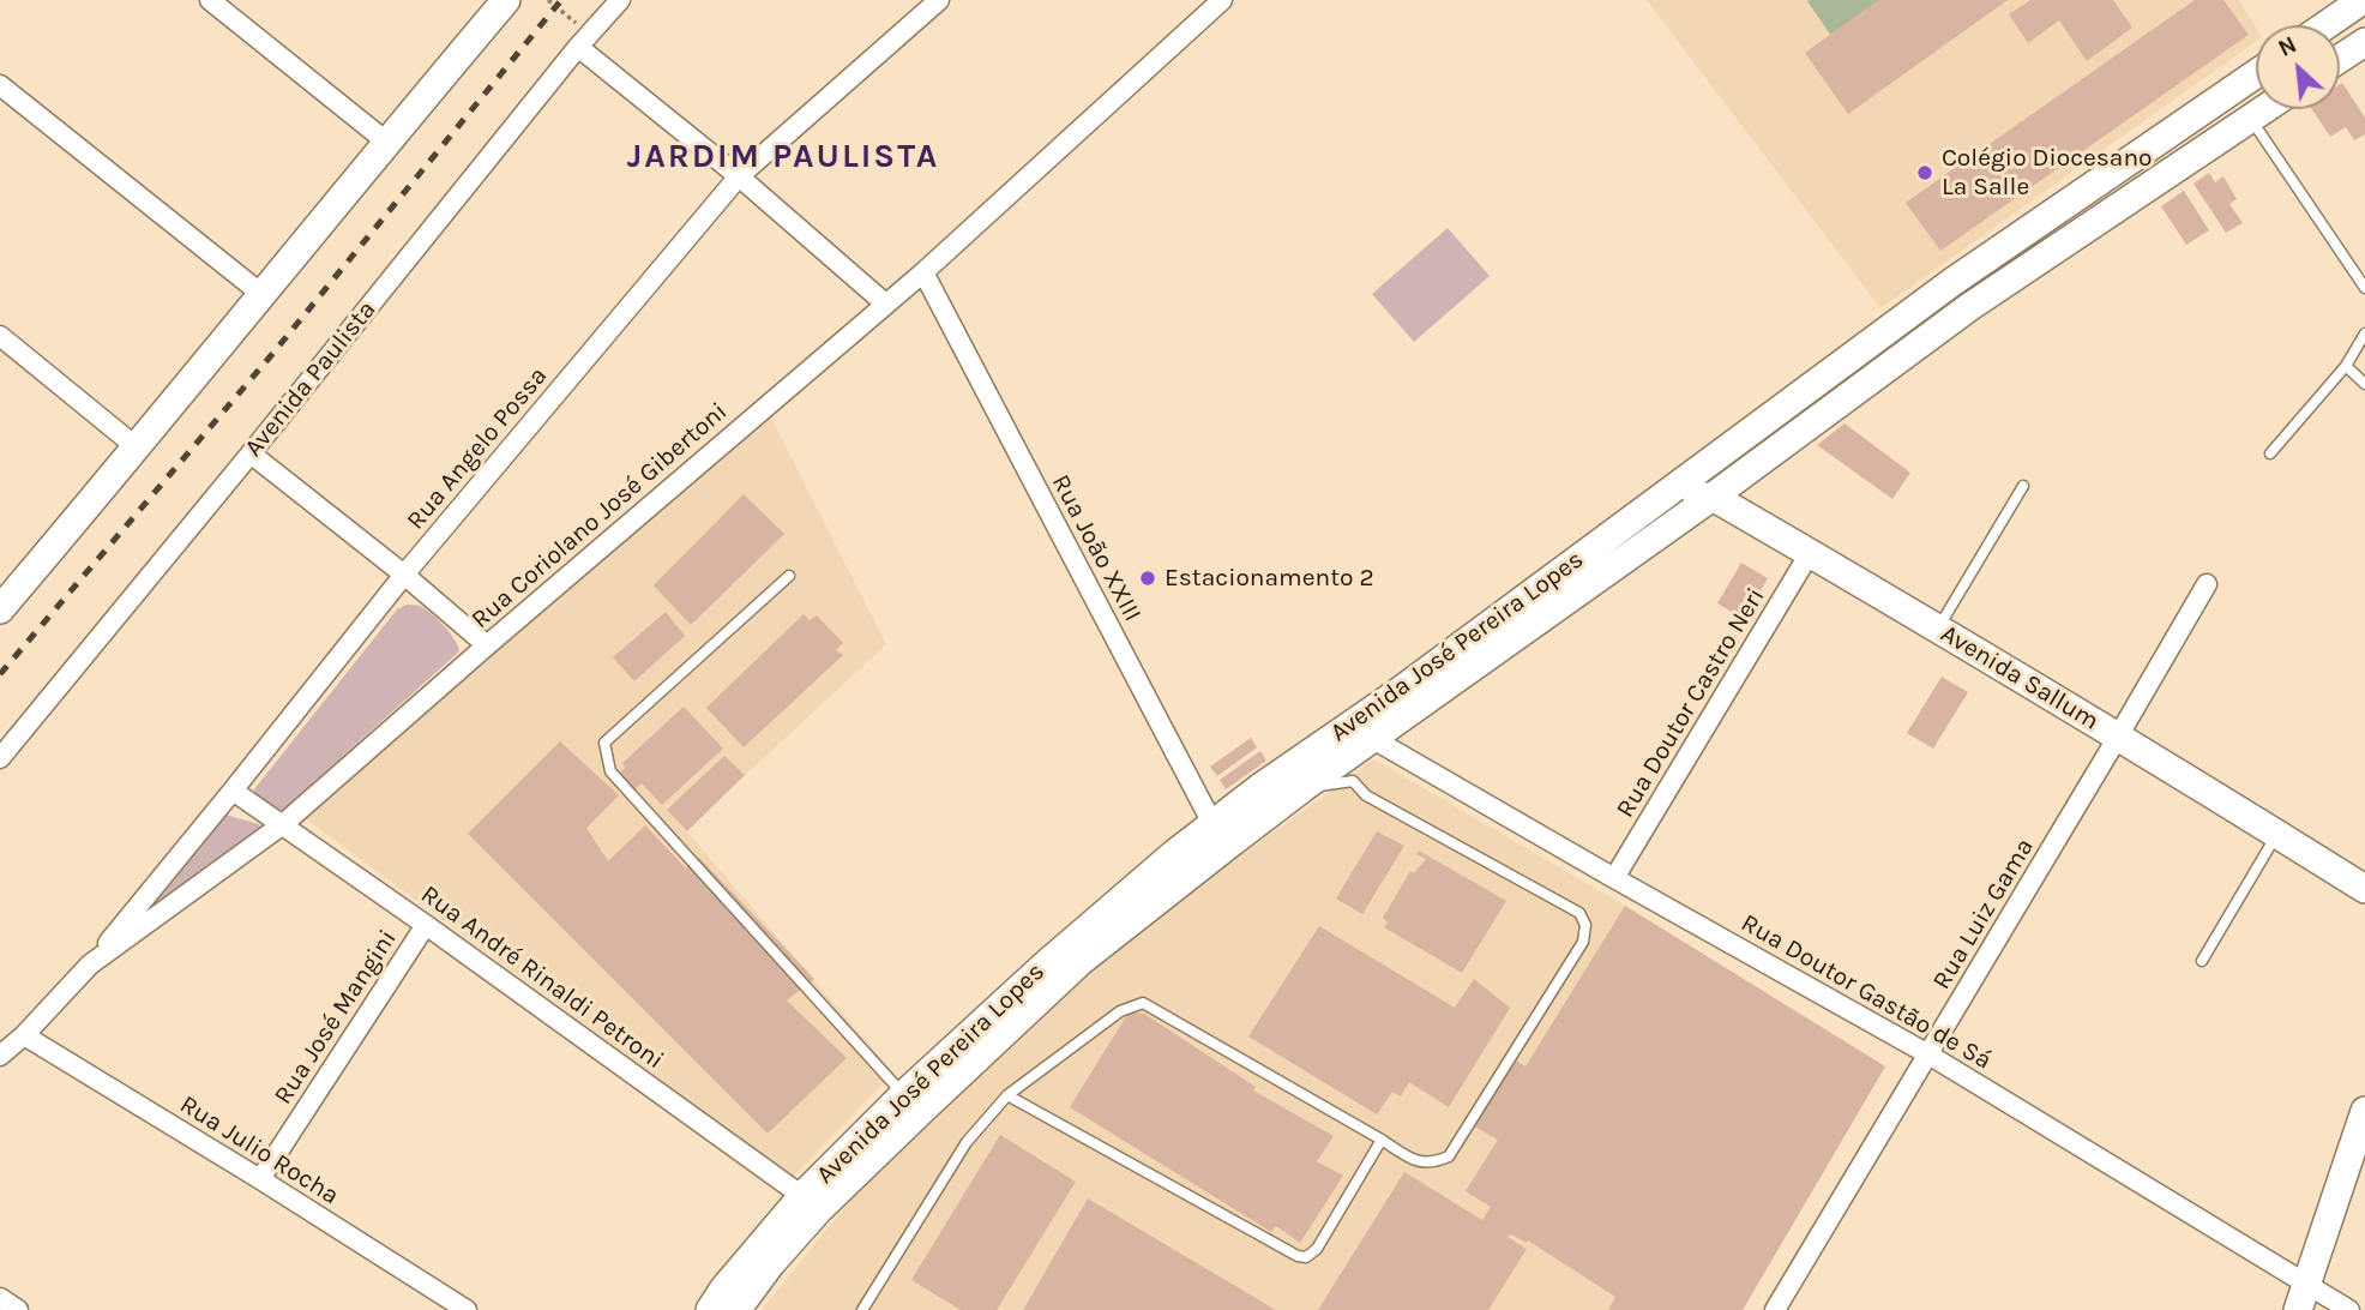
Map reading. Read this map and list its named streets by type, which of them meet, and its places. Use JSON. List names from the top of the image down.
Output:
{
  "streets": {
    "main road": ["Avenida José Pereira Lopes", "Avenida Sallum"],
    "street": [
      "Avenida Paulista",
      "Rua Angelo Possa",
      "Rua Coriolano José Gibertoni",
      "Rua João XXIII",
      "Rua Doutor Castro Neri",
      "Rua Luiz Gama",
      "Rua André Rinaldi Petroni",
      "Rua Doutor Gastão de Sá",
      "Rua José Mangini",
      "Rua Julio Rocha"
    ]
  },
  "crossings": [
    ["Rua Angelo Possa", "Rua Coriolano José Gibertoni"],
    ["Rua Angelo Possa", "Rua André Rinaldi Petroni"],
    ["Rua Coriolano José Gibertoni", "Rua João XXIII"],
    ["Rua Coriolano José Gibertoni", "Rua André Rinaldi Petroni"],
    ["Rua Coriolano José Gibertoni", "Rua Julio Rocha"],
    ["Rua João XXIII", "Avenida José Pereira Lopes"],
    ["Avenida José Pereira Lopes", "Avenida Sallum"],
    ["Avenida José Pereira Lopes", "Rua André Rinaldi Petroni"],
    ["Avenida José Pereira Lopes", "Rua Doutor Gastão de Sá"],
    ["Avenida Sallum", "Rua Doutor Castro Neri"],
    ["Avenida Sallum", "Rua Luiz Gama"],
    ["Rua Doutor Castro Neri", "Rua Doutor Gastão de Sá"],
    ["Rua Luiz Gama", "Rua Doutor Gastão de Sá"],
    ["Rua André Rinaldi Petroni", "Rua José Mangini"],
    ["Rua José Mangini", "Rua Julio Rocha"]
  ],
  "districts": ["JARDIM PAULISTA"],
  "places": ["Colégio Diocesano La Salle", "Estacionamento 2"],
  "north": "top left"
}
